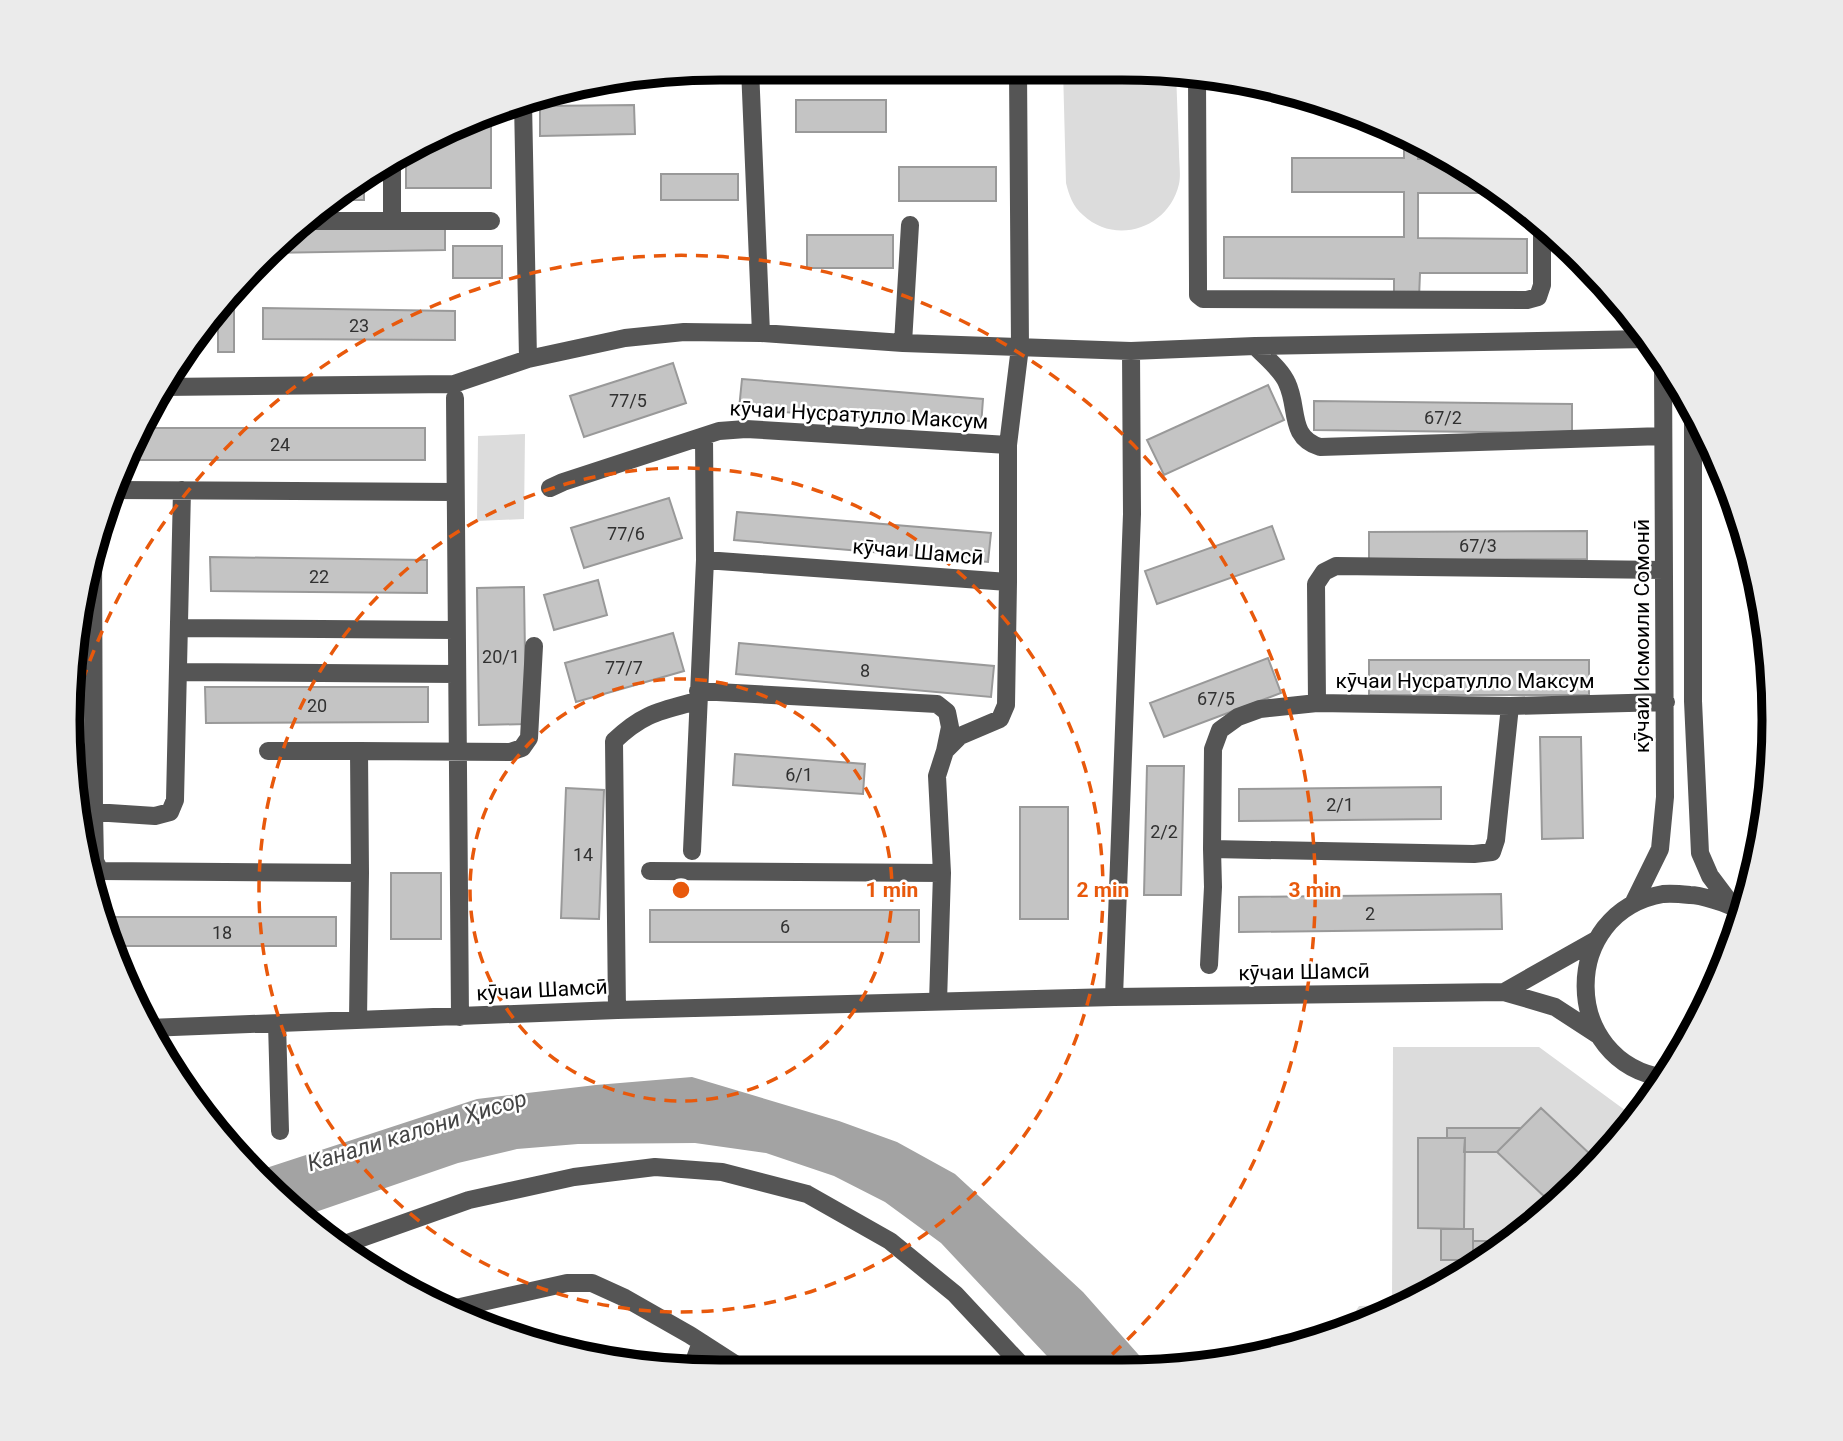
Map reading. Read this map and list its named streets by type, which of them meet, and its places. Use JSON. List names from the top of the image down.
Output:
{
  "streets": {
    "street": ["кӯчаи Нусратулло Максум", "кӯчаи Шамсӣ", "кӯчаи Исмоили Сомонӣ"]
  },
  "crossings": [
    ["кӯчаи Нусратулло Максум", "кӯчаи Шамсӣ"],
    ["кӯчаи Нусратулло Максум", "кӯчаи Исмоили Сомонӣ"],
    ["кӯчаи Шамсӣ", "кӯчаи Исмоили Сомонӣ"]
  ],
  "water": ["Канали калони Ҳисор"],
  "house_numbers": [
    "23",
    "77/5",
    "67/2",
    "24",
    "77/6",
    "67/3",
    "22",
    "20/1",
    "77/7",
    "8",
    "67/5",
    "20",
    "6/1",
    "2/1",
    "2/2",
    "14",
    "2",
    "6",
    "18"
  ],
  "rings": ["1 min", "2 min", "3 min"]
}
